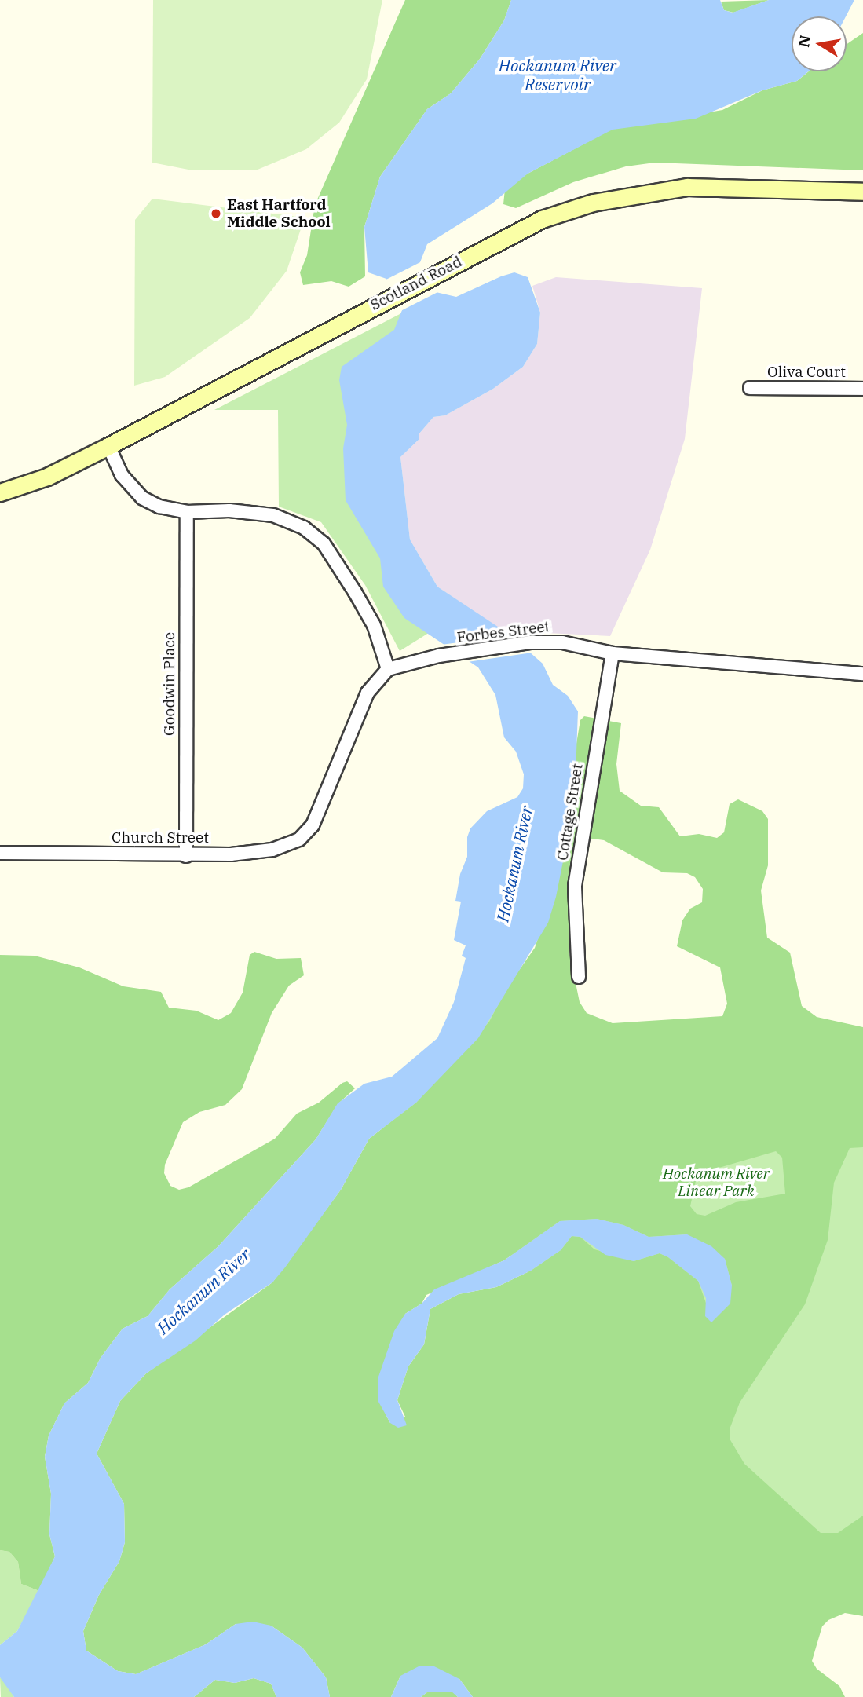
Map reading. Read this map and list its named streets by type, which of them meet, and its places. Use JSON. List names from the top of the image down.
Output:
{
  "streets": {
    "main road": ["Scotland Road"],
    "street": [
      "Oliva Court",
      "Forbes Street",
      "Goodwin Place",
      "Cottage Street",
      "Church Street"
    ]
  },
  "crossings": [
    ["Forbes Street", "Cottage Street"],
    ["Forbes Street", "Church Street"],
    ["Goodwin Place", "Church Street"]
  ],
  "water": ["Hockanum River Reservoir", "Hockanum River"],
  "parks": ["Hockanum River Linear Park"],
  "places": ["East Hartford Middle School"],
  "north": "left"
}
